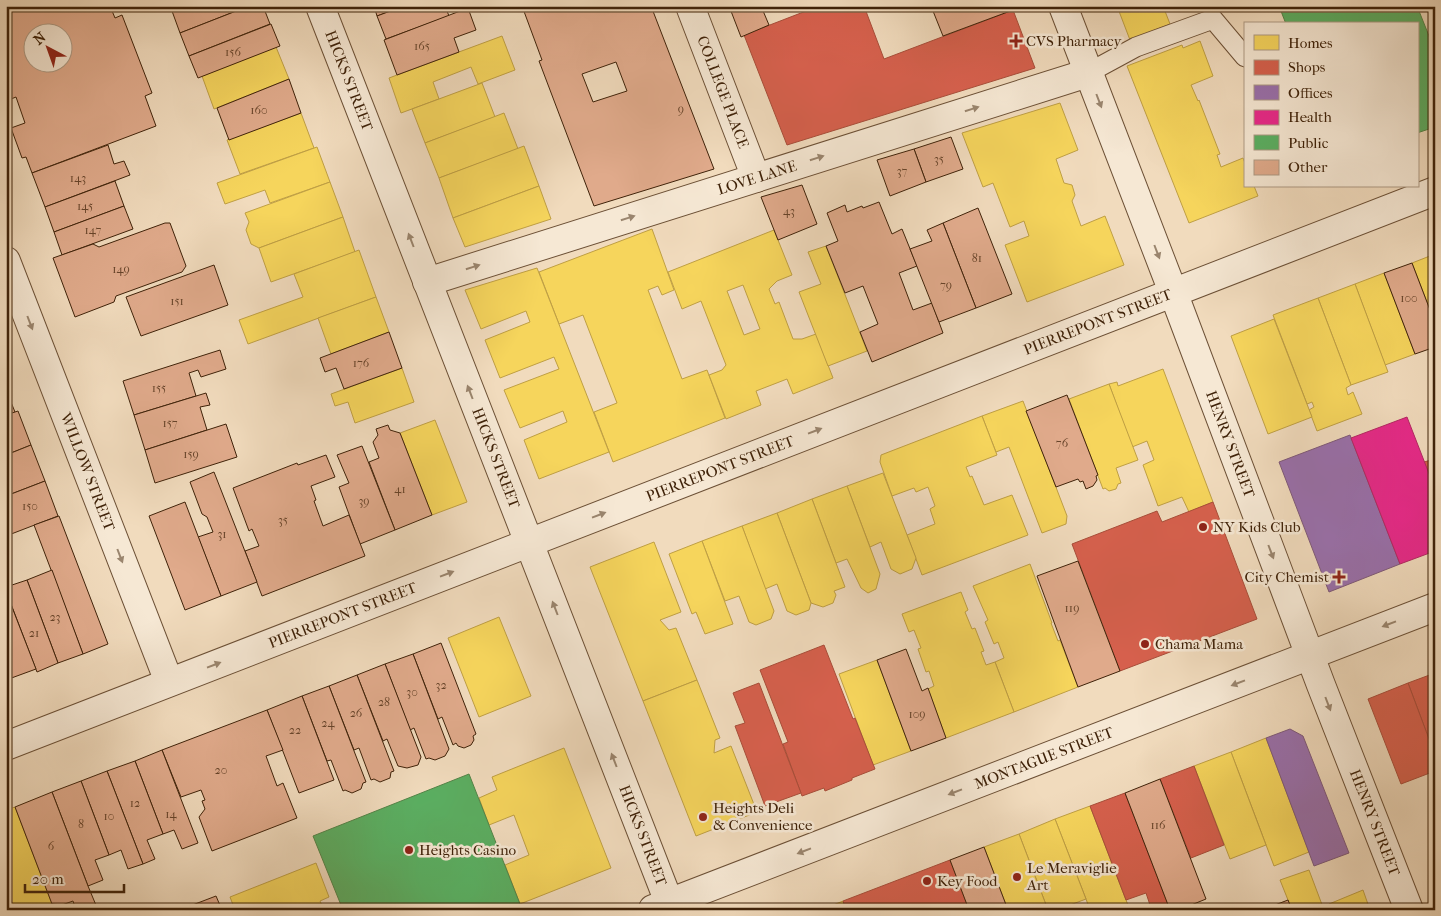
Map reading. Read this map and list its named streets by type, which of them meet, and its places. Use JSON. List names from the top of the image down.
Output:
{
  "streets": {
    "street": [
      "HICKS STREET",
      "COLLEGE PLACE",
      "LOVE LANE",
      "PIERREPONT STREET",
      "HENRY STREET",
      "WILLOW STREET",
      "MONTAGUE STREET"
    ]
  },
  "crossings": [
    ["HICKS STREET", "LOVE LANE"],
    ["HICKS STREET", "PIERREPONT STREET"],
    ["HICKS STREET", "MONTAGUE STREET"],
    ["COLLEGE PLACE", "LOVE LANE"],
    ["LOVE LANE", "HENRY STREET"],
    ["PIERREPONT STREET", "HENRY STREET"],
    ["PIERREPONT STREET", "WILLOW STREET"],
    ["HENRY STREET", "MONTAGUE STREET"]
  ],
  "one_way": [
    "HICKS STREET",
    "LOVE LANE",
    "PIERREPONT STREET",
    "HENRY STREET",
    "WILLOW STREET",
    "MONTAGUE STREET"
  ],
  "places": {
    "health": ["CVS Pharmacy", "City Chemist"],
    "other": [
      "NY Kids Club",
      "Chama Mama",
      "Heights Deli & Convenience",
      "Heights Casino",
      "Le Meraviglie Art",
      "Key Food"
    ]
  },
  "house_numbers": [
    "165",
    "156",
    "9",
    "160",
    "35",
    "37",
    "143",
    "145",
    "43",
    "147",
    "81",
    "149",
    "79",
    "100",
    "151",
    "176",
    "155",
    "157",
    "76",
    "159",
    "41",
    "39",
    "150",
    "35",
    "31",
    "119",
    "23",
    "21",
    "32",
    "30",
    "28",
    "26",
    "109",
    "24",
    "22",
    "20",
    "12",
    "14",
    "10",
    "8",
    "116",
    "6"
  ],
  "legend": [
    "Homes",
    "Shops",
    "Offices",
    "Health",
    "Public",
    "Other"
  ],
  "scale_bar": "20 m",
  "north": "top left"
}
